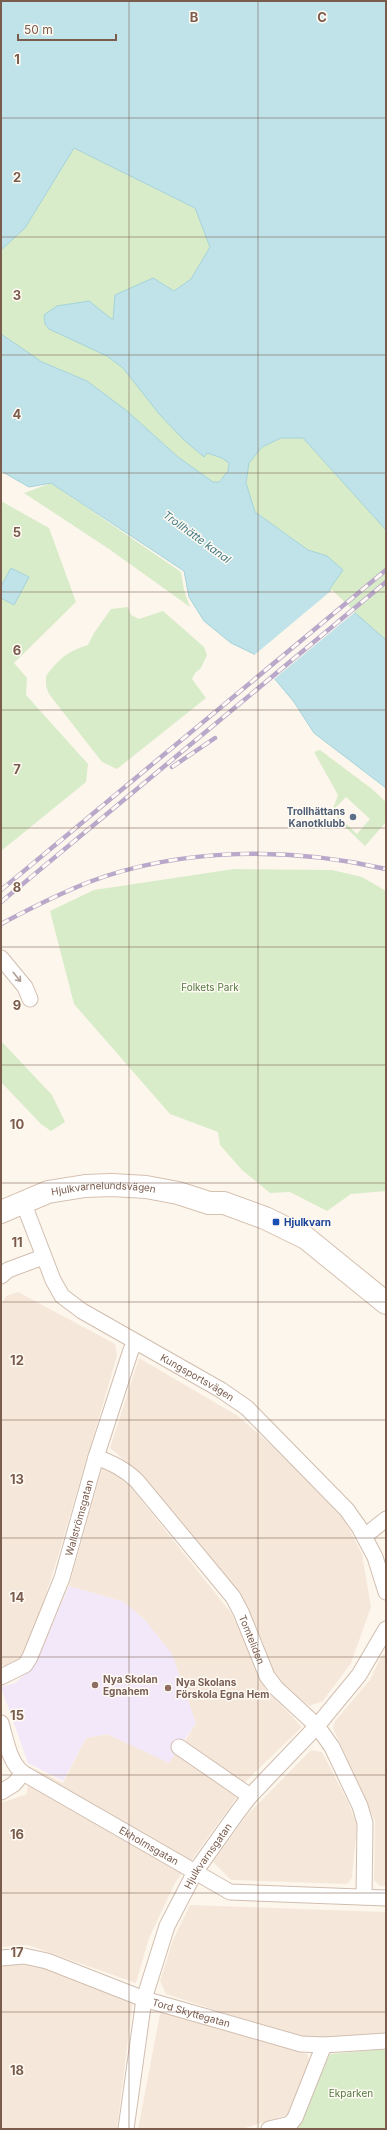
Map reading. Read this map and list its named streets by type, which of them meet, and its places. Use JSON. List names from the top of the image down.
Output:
{
  "streets": {
    "street": [
      "Hjulkvarnelundsvägen",
      "Kungsportsvägen",
      "Wallströmsgatan",
      "Tomteliden",
      "Ekholmsgatan",
      "Hjulkvarnsgatan",
      "Tord Skyttegatan"
    ]
  },
  "crossings": [
    ["Hjulkvarnelundsvägen", "Kungsportsvägen"],
    ["Kungsportsvägen", "Wallströmsgatan"],
    ["Wallströmsgatan", "Tomteliden"],
    ["Tomteliden", "Ekholmsgatan"],
    ["Tomteliden", "Hjulkvarnsgatan"],
    ["Ekholmsgatan", "Hjulkvarnsgatan"],
    ["Hjulkvarnsgatan", "Tord Skyttegatan"]
  ],
  "water": ["Trollhätte kanal"],
  "parks": ["Folkets Park", "Ekparken"],
  "places": {
    "other": ["Trollhättans Kanotklubb", "Nya Skolan Egnahem", "Nya Skolans Förskola Egna Hem"],
    "transit": ["Hjulkvarn"]
  },
  "scale_bar": "50 m",
  "grid": {
    "columns": ["B", "C"],
    "rows": [
      "1",
      "2",
      "3",
      "4",
      "5",
      "6",
      "7",
      "8",
      "9",
      "10",
      "11",
      "12",
      "13",
      "14",
      "15",
      "16",
      "17",
      "18"
    ]
  }
}
